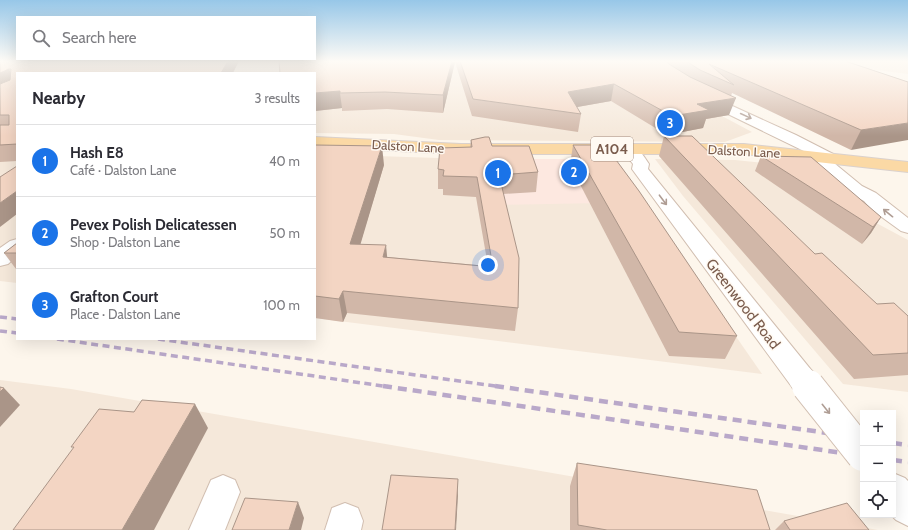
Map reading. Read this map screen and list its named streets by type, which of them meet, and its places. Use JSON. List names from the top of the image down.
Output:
{
  "streets": {
    "main road": ["Dalston Lane", "A104"],
    "street": ["Greenwood Road"]
  },
  "crossings": [
    ["Dalston Lane", "Greenwood Road"]
  ],
  "page": {
    "search": "Search here",
    "heading": ["Nearby", "3 results"],
    "pins": ["3", "2", "1"],
    "list": [
      {
        "mark": "1",
        "name": "Hash E8",
        "note": "Café · Dalston Lane",
        "value": "40 m"
      },
      {
        "mark": "2",
        "name": "Pevex Polish Delicatessen",
        "note": "Shop · Dalston Lane",
        "value": "50 m"
      },
      {
        "mark": "3",
        "name": "Grafton Court",
        "note": "Place · Dalston Lane",
        "value": "100 m"
      }
    ],
    "map_buttons": ["+", "−"]
  }
}
